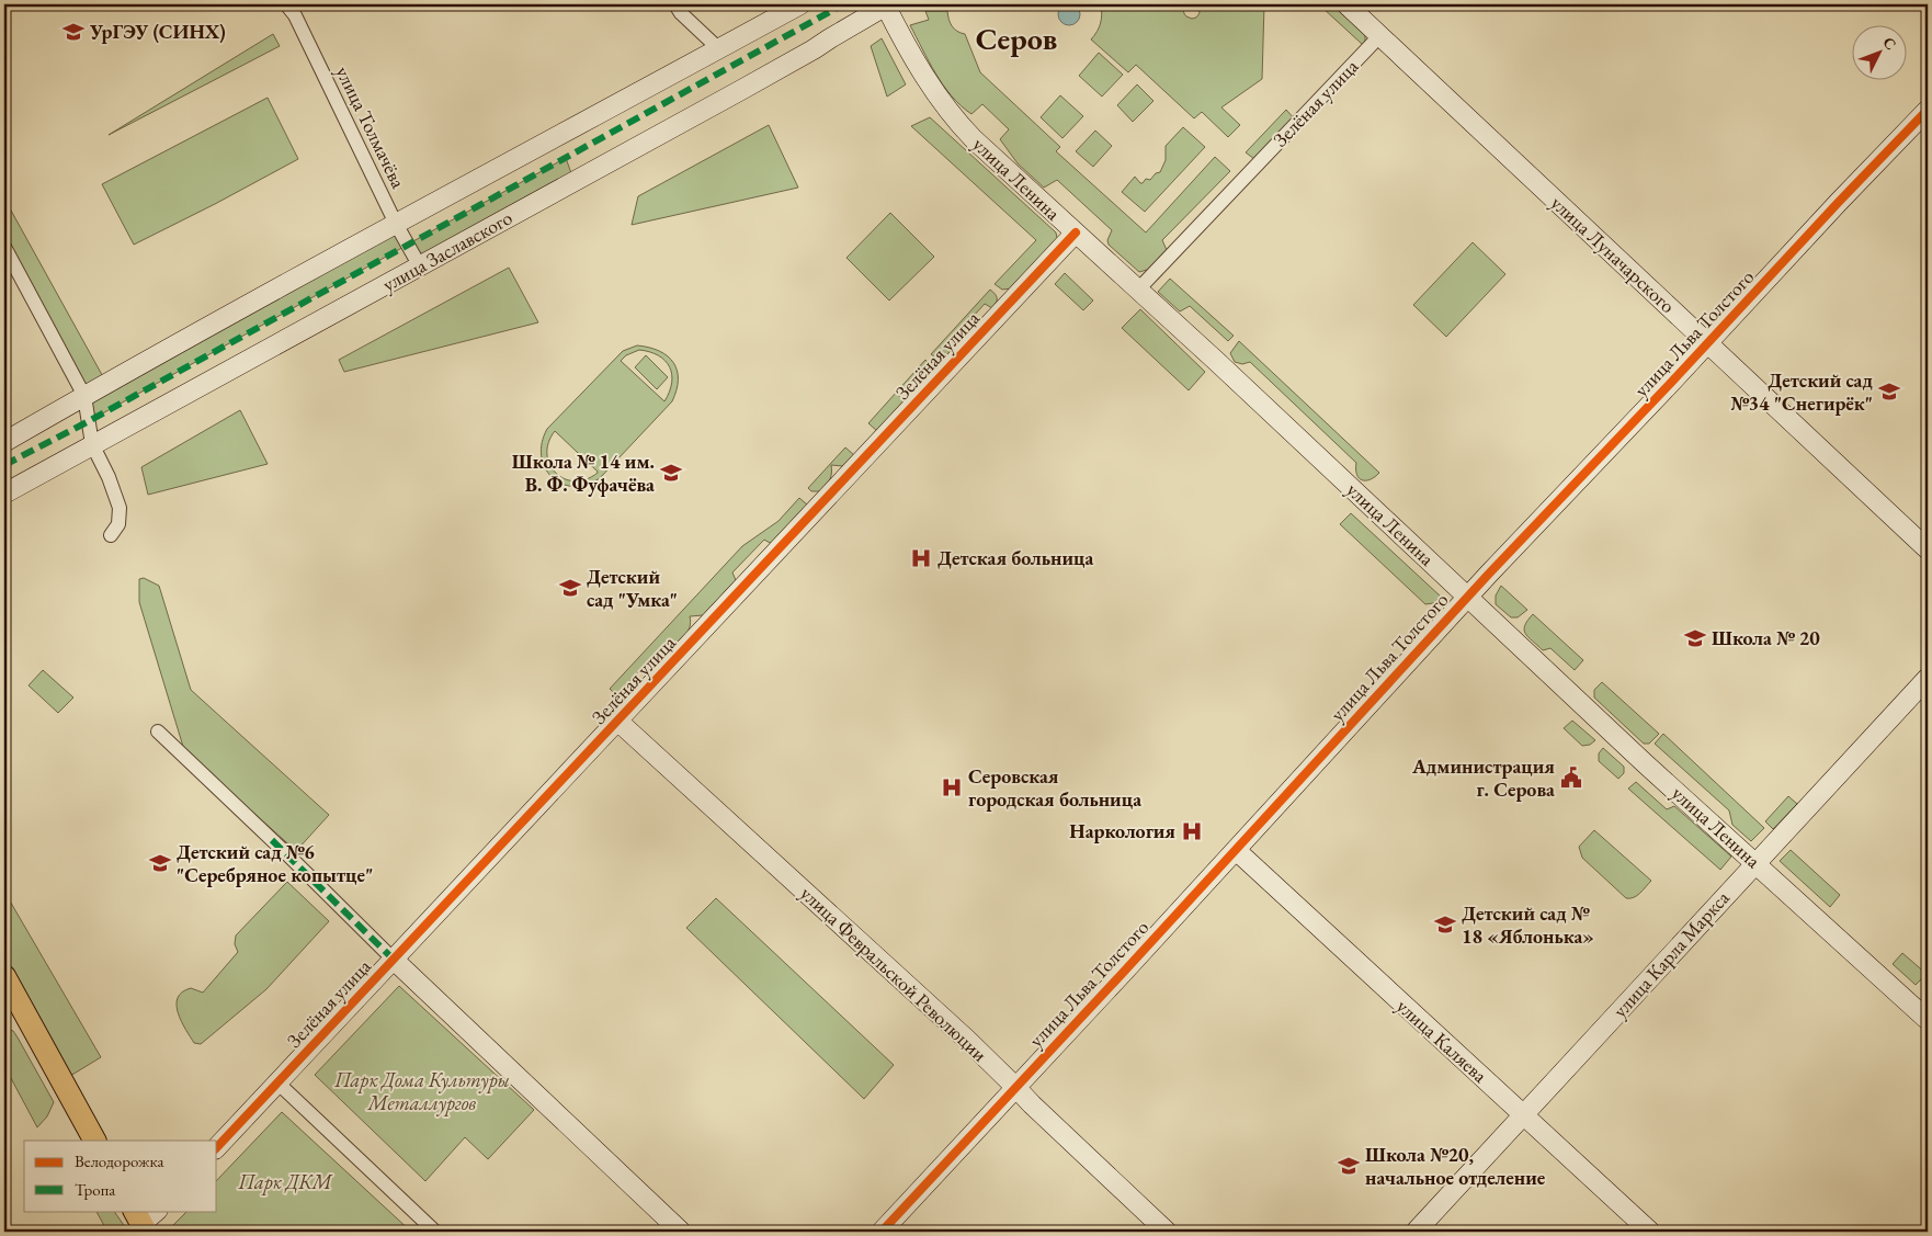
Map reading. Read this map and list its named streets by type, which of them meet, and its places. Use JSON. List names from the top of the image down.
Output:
{
  "streets": {
    "street": [
      "Зелёная улица",
      "улица Толмачёва",
      "улица Ленина",
      "улица Заславского",
      "улица Луначарского",
      "улица Льва Толстого",
      "улица Карла Маркса",
      "улица Февральской Революции",
      "улица Каляева"
    ]
  },
  "crossings": [
    ["Зелёная улица", "улица Ленина"],
    ["Зелёная улица", "улица Луначарского"],
    ["Зелёная улица", "улица Февральской Революции"],
    ["улица Толмачёва", "улица Заславского"],
    ["улица Ленина", "улица Заславского"],
    ["улица Ленина", "улица Льва Толстого"],
    ["улица Ленина", "улица Карла Маркса"],
    ["улица Луначарского", "улица Льва Толстого"],
    ["улица Льва Толстого", "улица Февральской Революции"],
    ["улица Льва Толстого", "улица Каляева"],
    ["улица Карла Маркса", "улица Каляева"]
  ],
  "districts": ["Серов"],
  "parks": ["Парк Дома Культуры Металлургов", "Парк ДКМ"],
  "places": {
    "school or university": [
      "УрГЭУ (СИНХ)",
      "Детский сад №34 \"Снегирёк\"",
      "Школа № 14 им. В. Ф. Фуфачёва",
      "Детский сад \"Умка\"",
      "Школа № 20",
      "Детский сад №6 \"Серебряное копытце\"",
      "Детский сад № 18 «Яблонька»",
      "Школа №20, начальное отделение"
    ],
    "hospital": ["Детская больница", "Серовская городская больница", "Наркология"],
    "public building": ["Администрация г. Серова"]
  },
  "legend": ["Велодорожка", "Тропа"],
  "north": "top right"
}
